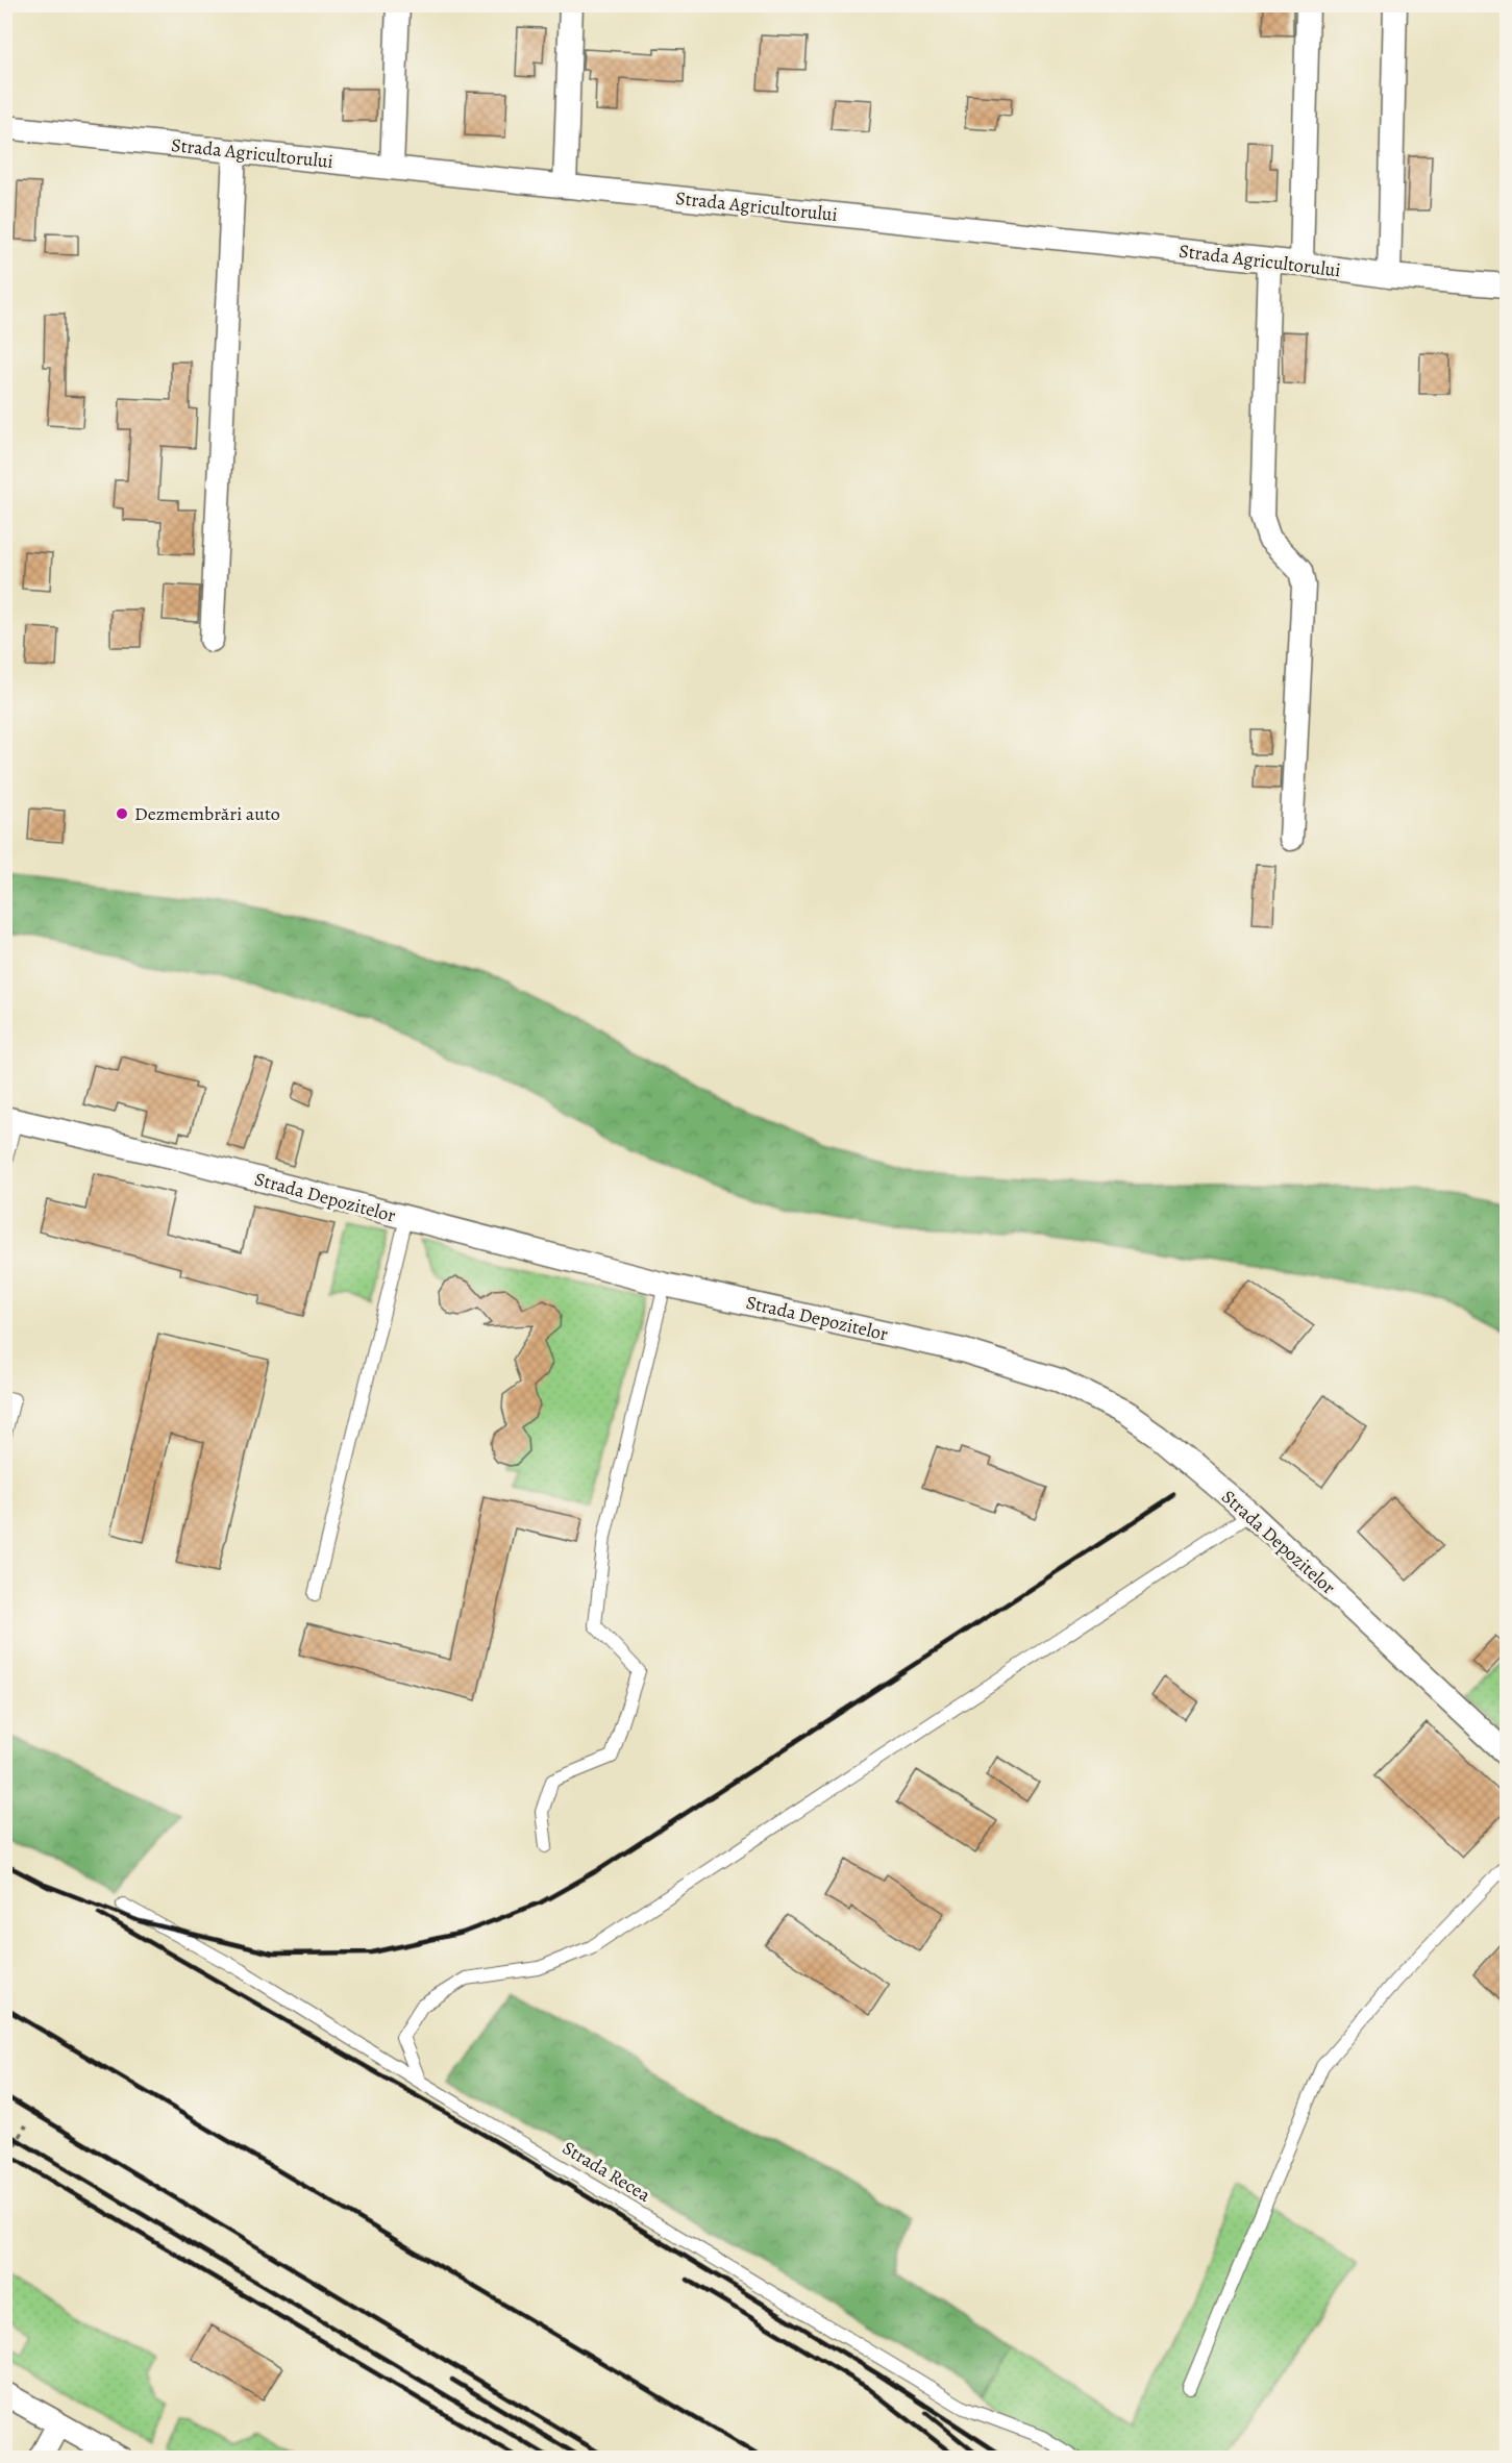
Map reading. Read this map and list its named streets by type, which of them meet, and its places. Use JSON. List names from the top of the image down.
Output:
{
  "streets": {
    "street": ["Strada Agricultorului", "Strada Depozitelor"],
    "lane": ["Strada Recea"]
  },
  "places": ["Dezmembrări auto"]
}
